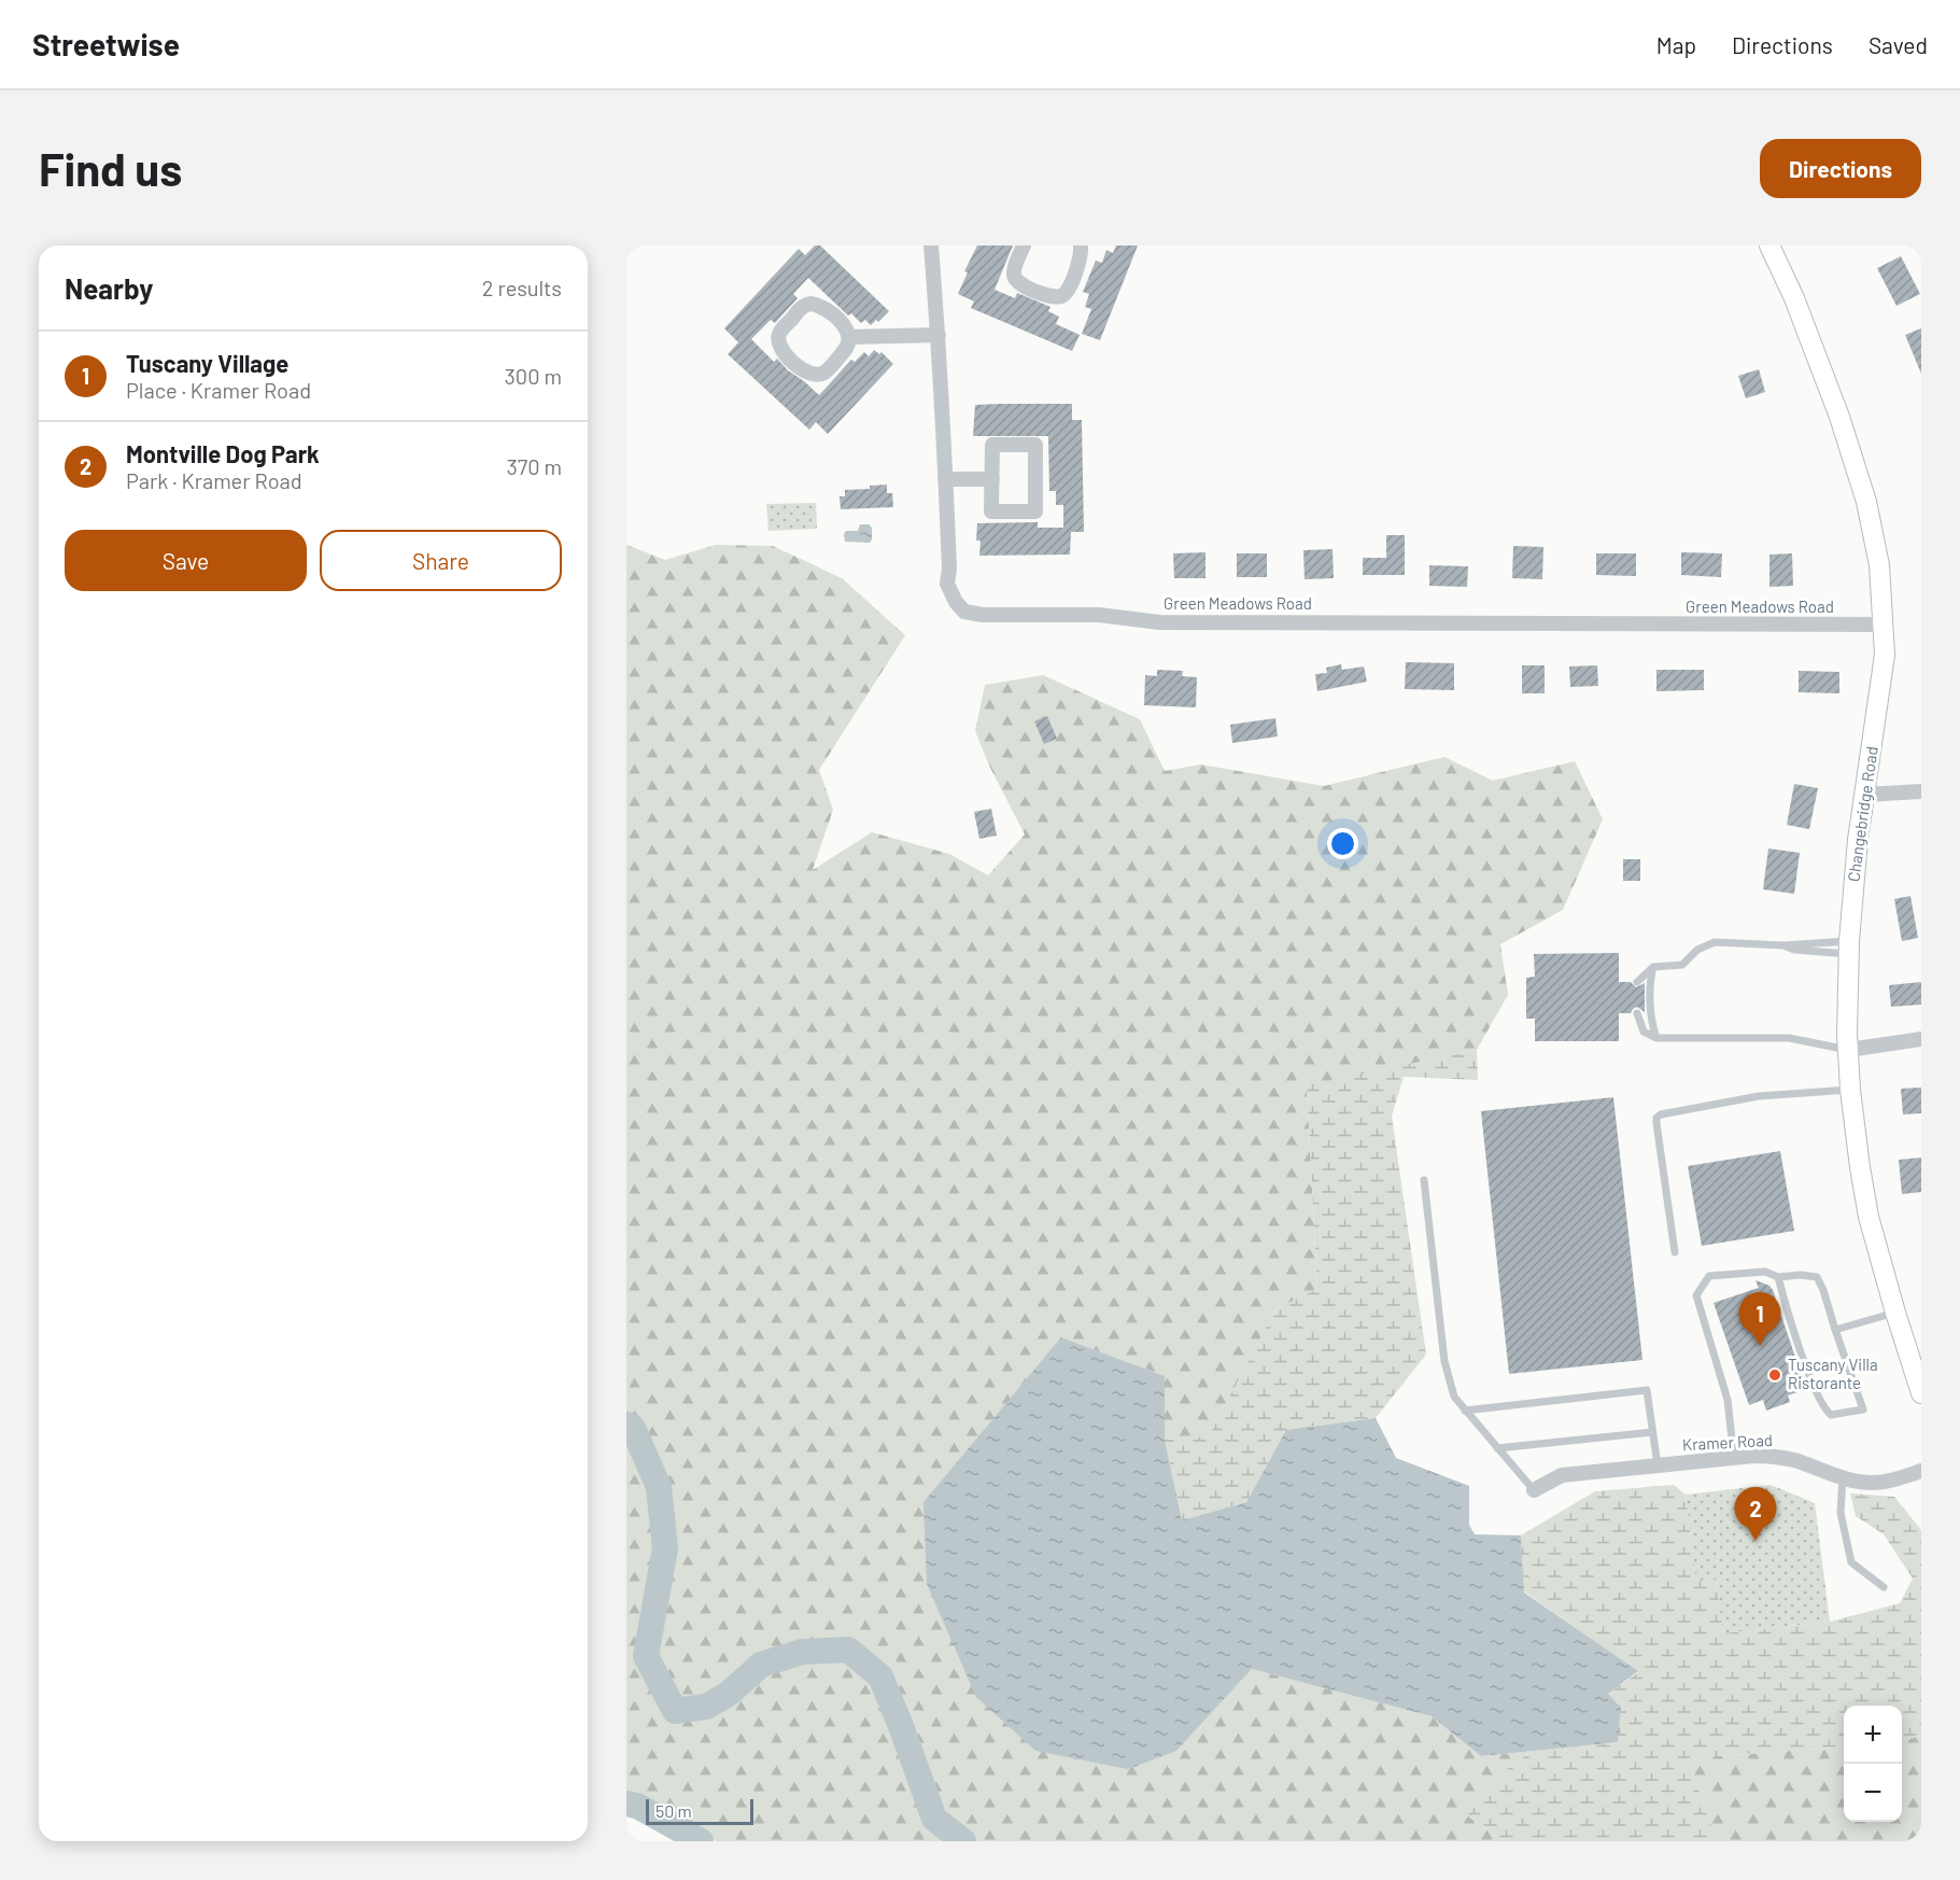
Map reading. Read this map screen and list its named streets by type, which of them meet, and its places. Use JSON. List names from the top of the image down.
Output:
{
  "streets": {
    "main road": ["Changebridge Road"],
    "street": ["Green Meadows Road", "Kramer Road"]
  },
  "crossings": [
    ["Green Meadows Road", "Changebridge Road"]
  ],
  "places": ["Tuscany Villa Ristorante"],
  "scale_bar": "50 m",
  "page": {
    "header": "Streetwise",
    "nav": ["Map", "Directions", "Saved"],
    "buttons": [
      "Directions",
      ["Save", "Share"]
    ],
    "title": "Find us",
    "heading": ["Nearby", "2 results"],
    "list": [
      {
        "mark": "1",
        "name": "Tuscany Village",
        "note": "Place · Kramer Road",
        "value": "300 m"
      },
      {
        "mark": "2",
        "name": "Montville Dog Park",
        "note": "Park · Kramer Road",
        "value": "370 m"
      }
    ],
    "pins": ["1", "2"],
    "map_buttons": ["+", "−"],
    "scale": "50 m"
  }
}
